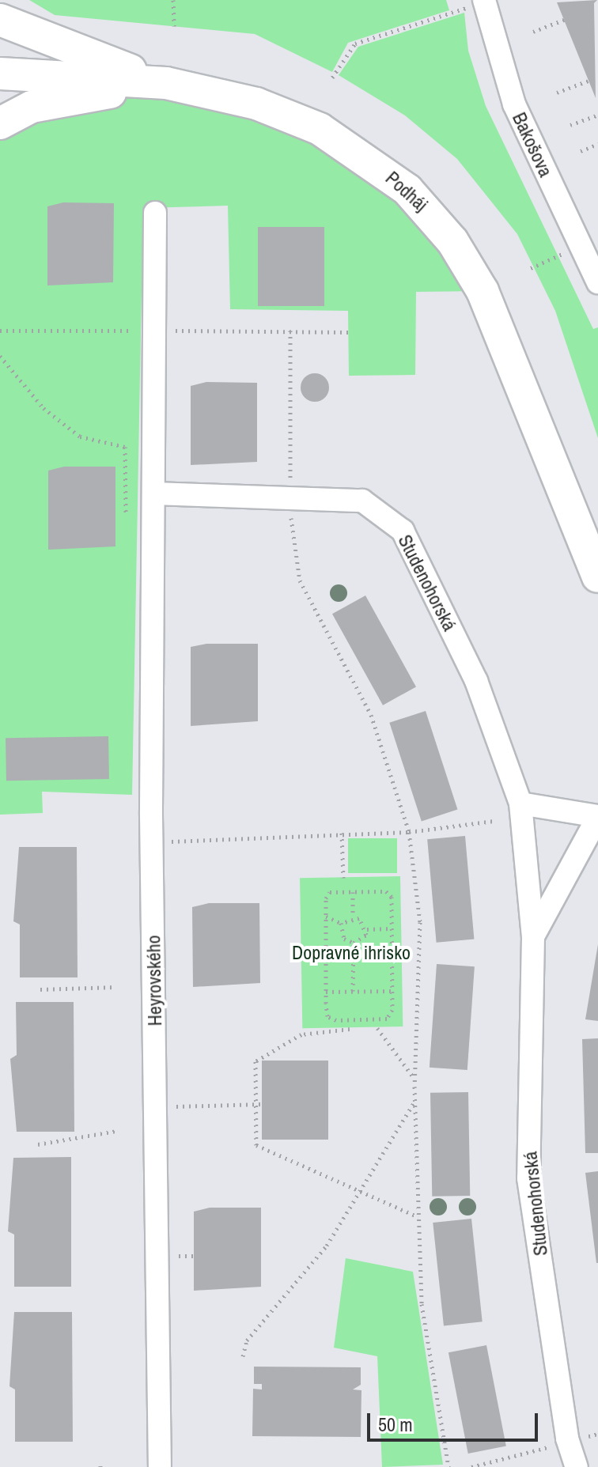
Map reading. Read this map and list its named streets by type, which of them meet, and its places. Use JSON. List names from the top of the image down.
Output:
{
  "streets": {
    "street": [
      "Bakošova",
      "Podháj",
      "Studenohorská",
      "Heyrovského"
    ]
  },
  "crossings": [
    ["Studenohorská", "Heyrovského"]
  ],
  "parks": ["Dopravné ihrisko"],
  "scale_bar": "50 m"
}
